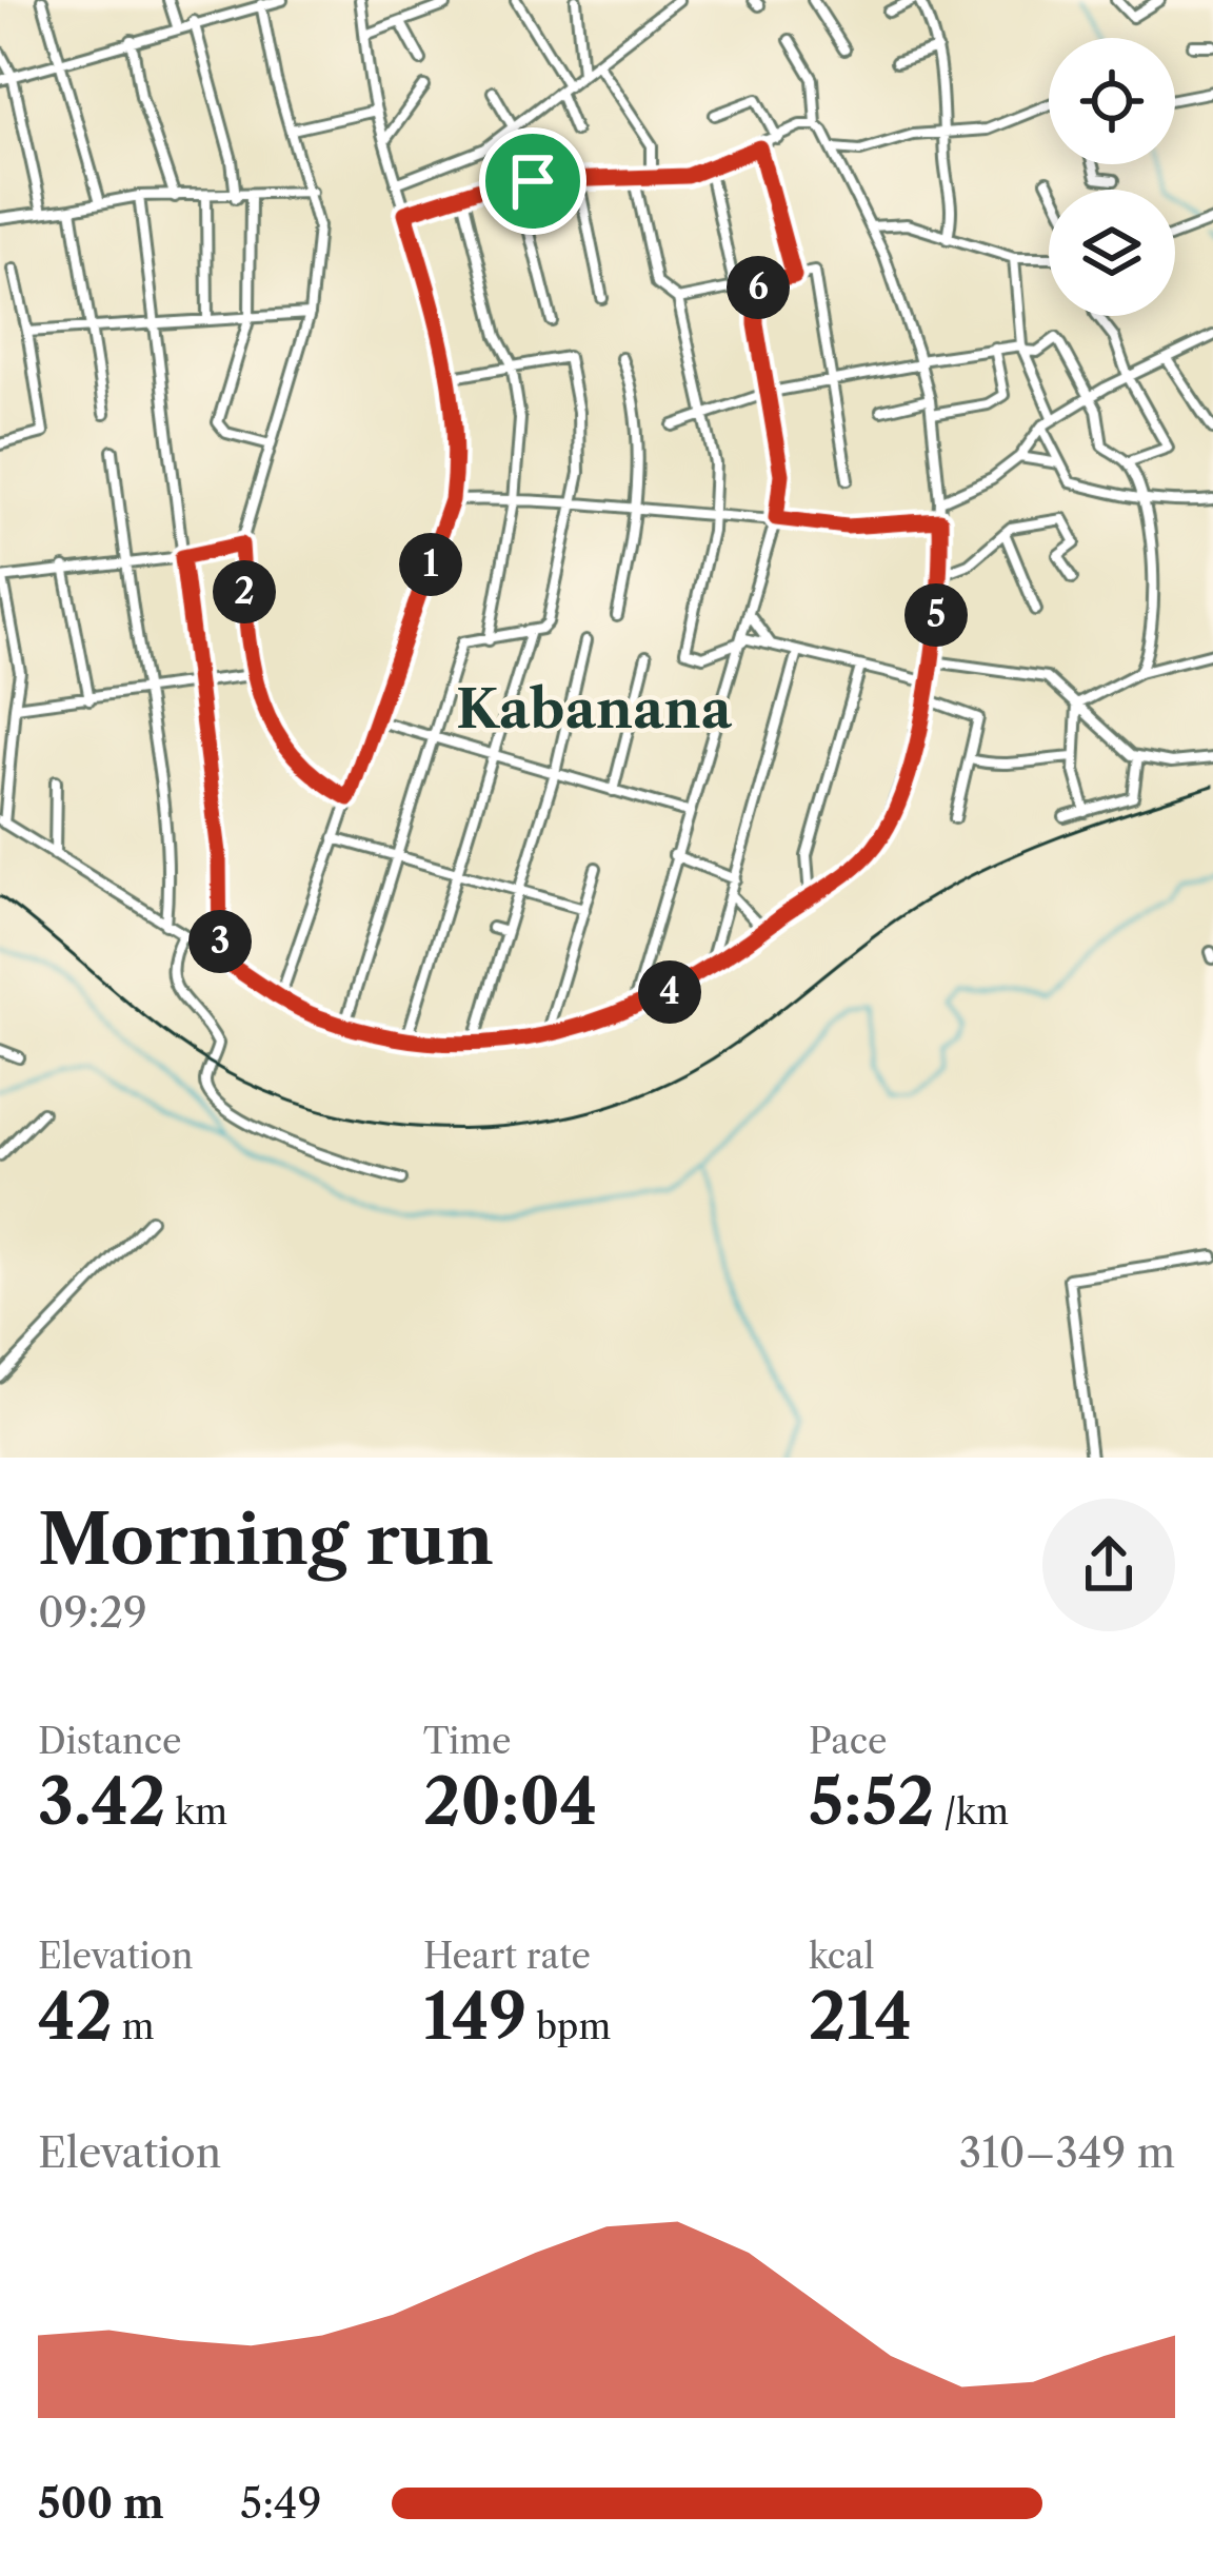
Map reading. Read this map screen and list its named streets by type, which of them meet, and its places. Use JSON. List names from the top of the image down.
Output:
{
  "districts": ["Kabanana"],
  "page": {
    "pins": [
      "6",
      "1",
      "2",
      "5",
      "3",
      "4"
    ],
    "heading": ["Morning run", "09:29"],
    "stats": [
      ["Distance", "3.42 km"],
      ["Time", "20:04"],
      ["Pace", "5:52 /km"],
      ["Elevation", "42 m"],
      ["Heart rate", "149 bpm"],
      ["kcal", "214"]
    ],
    "chart": ["Elevation", "310–349 m"],
    "list": [
      {
        "name": "500 m",
        "note": "5:49"
      }
    ]
  }
}
